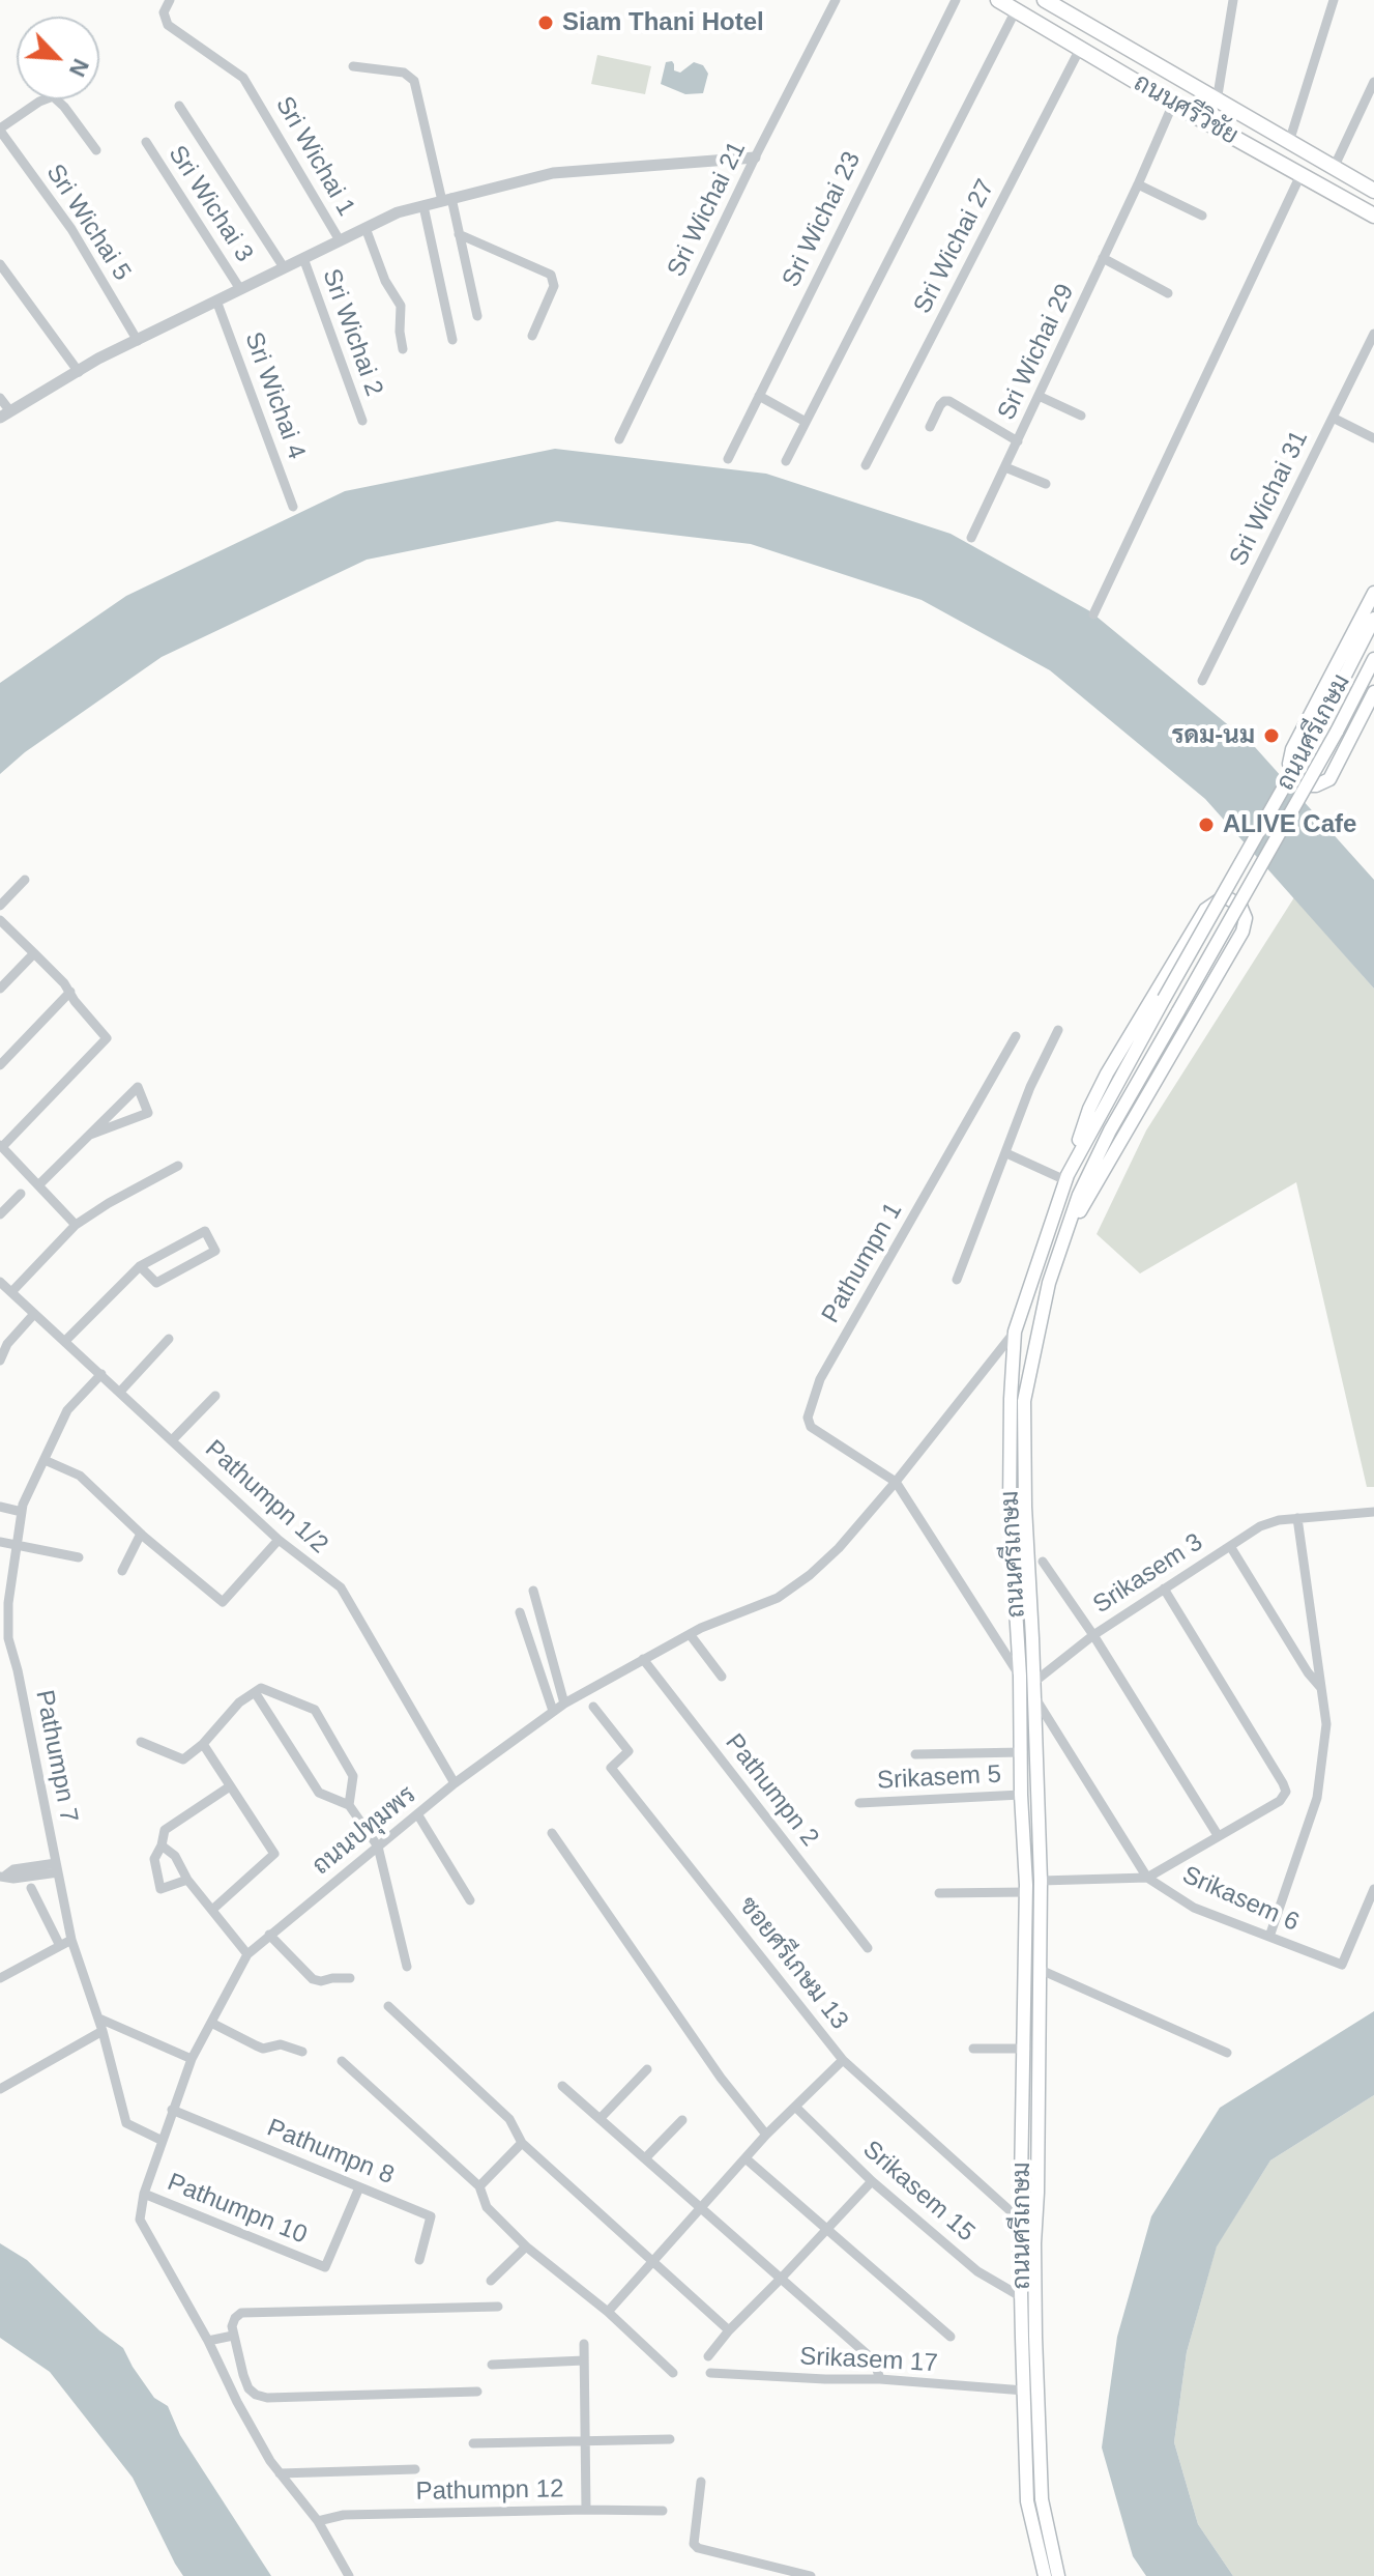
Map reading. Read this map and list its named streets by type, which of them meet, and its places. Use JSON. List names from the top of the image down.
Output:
{
  "streets": {
    "main road": ["ถนนศรีวิชัย", "ถนนศรีเกษม"],
    "street": [
      "Sri Wichai 1",
      "Sri Wichai 3",
      "Sri Wichai 21",
      "Sri Wichai 23",
      "Sri Wichai 5",
      "Sri Wichai 27",
      "Sri Wichai 2",
      "Sri Wichai 29",
      "Sri Wichai 4",
      "Sri Wichai 31",
      "Pathumpn 1",
      "Pathumpn 1/2",
      "Srikasem 3",
      "Pathumpn 7",
      "Srikasem 5",
      "Pathumpn 2",
      "ถนนปทุมพร",
      "Srikasem 6",
      "ซอยศรีเกษม 13",
      "Pathumpn 8",
      "Srikasem 15",
      "Pathumpn 10",
      "Srikasem 17",
      "Pathumpn 12"
    ]
  },
  "crossings": [
    ["ถนนศรีวิชัย", "Sri Wichai 27"],
    ["ถนนศรีวิชัย", "Sri Wichai 29"],
    ["ถนนศรีเกษม", "Srikasem 3"],
    ["ถนนศรีเกษม", "Srikasem 5"],
    ["ถนนศรีเกษม", "ถนนปทุมพร"],
    ["ถนนศรีเกษม", "Srikasem 6"],
    ["ถนนศรีเกษม", "ซอยศรีเกษม 13"],
    ["ถนนศรีเกษม", "Srikasem 15"],
    ["ถนนศรีเกษม", "Srikasem 17"],
    ["Pathumpn 1", "ถนนปทุมพร"],
    ["Pathumpn 1/2", "Pathumpn 7"],
    ["Pathumpn 1/2", "ถนนปทุมพร"],
    ["Pathumpn 7", "ถนนปทุมพร"],
    ["Pathumpn 2", "ถนนปทุมพร"],
    ["ถนนปทุมพร", "Pathumpn 8"],
    ["ถนนปทุมพร", "Pathumpn 10"],
    ["ถนนปทุมพร", "Pathumpn 12"],
    ["Pathumpn 8", "Pathumpn 10"]
  ],
  "places": ["Siam Thani Hotel", "รดม-นม", "ALIVE Cafe"],
  "north": "bottom right"
}
